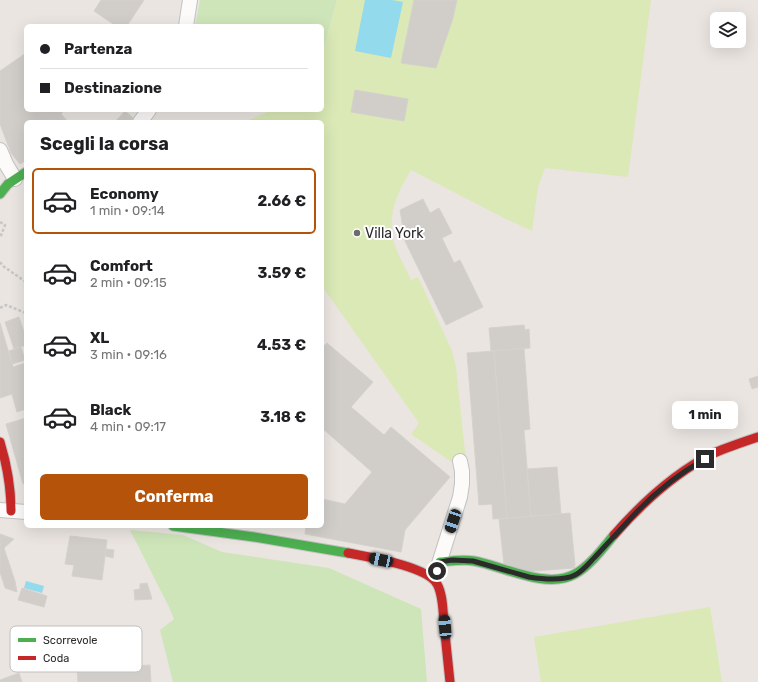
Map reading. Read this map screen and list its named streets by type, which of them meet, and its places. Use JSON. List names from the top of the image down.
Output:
{
  "places": ["Villa York"],
  "legend": ["Scorrevole", "Coda"],
  "page": {
    "banner": ["Partenza", "Destinazione"],
    "heading": "Scegli la corsa",
    "list": [
      {
        "name": "Economy",
        "note": "1 min · 09:14",
        "value": "2.66 €"
      },
      {
        "name": "Comfort",
        "note": "2 min · 09:15",
        "value": "3.59 €"
      },
      {
        "name": "XL",
        "note": "3 min · 09:16",
        "value": "4.53 €"
      },
      {
        "name": "Black",
        "note": "4 min · 09:17",
        "value": "3.18 €"
      }
    ],
    "bubble": "1 min",
    "buttons": "Conferma"
  }
}
